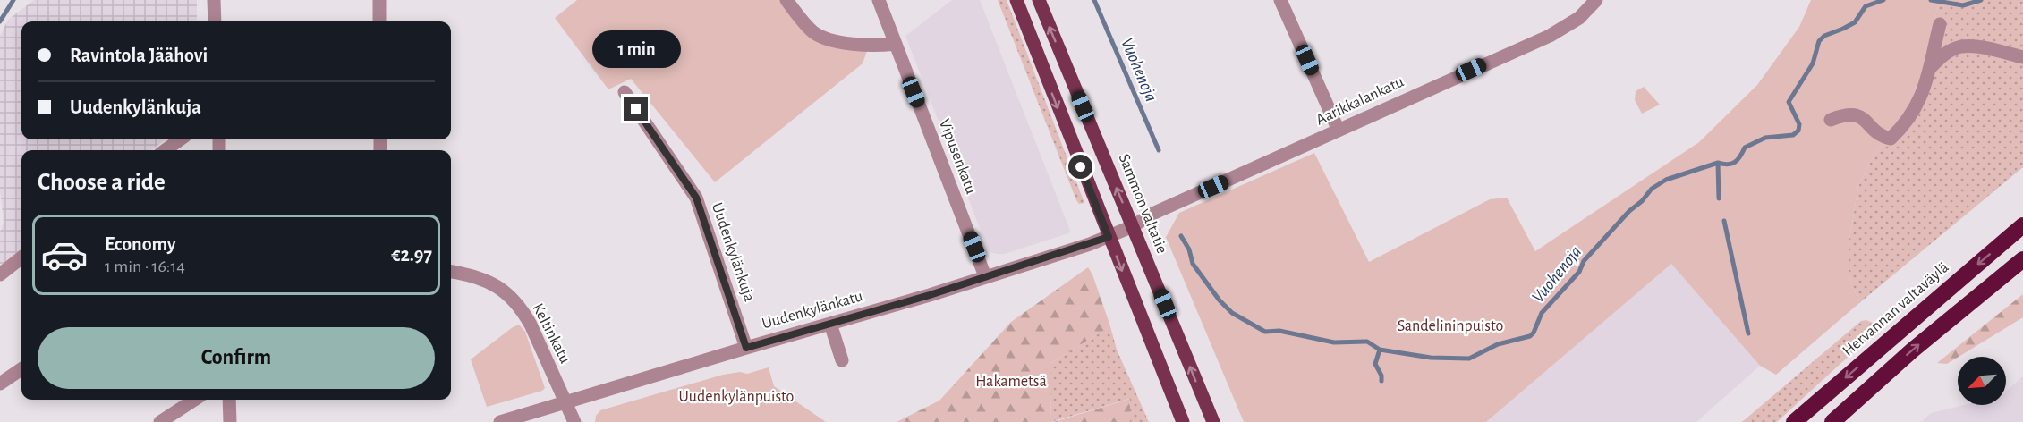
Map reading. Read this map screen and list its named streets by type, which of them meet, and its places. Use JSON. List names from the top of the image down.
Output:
{
  "streets": {
    "highway": ["Hervannan valtaväylä"],
    "main road": ["Sammon valtatie"],
    "street": [
      "Aarikkalankatu",
      "Vipusenkatu",
      "Uudenkylänkuja",
      "Uudenkylänkatu",
      "Keltinkatu"
    ]
  },
  "crossings": [
    ["Aarikkalankatu", "Sammon valtatie"],
    ["Aarikkalankatu", "Uudenkylänkatu"],
    ["Vipusenkatu", "Uudenkylänkatu"],
    ["Sammon valtatie", "Uudenkylänkatu"],
    ["Uudenkylänkuja", "Uudenkylänkatu"],
    ["Uudenkylänkatu", "Keltinkatu"]
  ],
  "water": ["Vuohenoja"],
  "parks": ["Sandelininpuisto", "Hakametsä", "Uudenkylänpuisto"],
  "north": "bottom left",
  "page": {
    "banner": ["Ravintola Jäähovi", "Uudenkylänkuja"],
    "bubble": "1 min",
    "heading": "Choose a ride",
    "list": [
      {
        "name": "Economy",
        "note": "1 min · 16:14",
        "value": "€2.97"
      }
    ],
    "buttons": "Confirm"
  }
}
